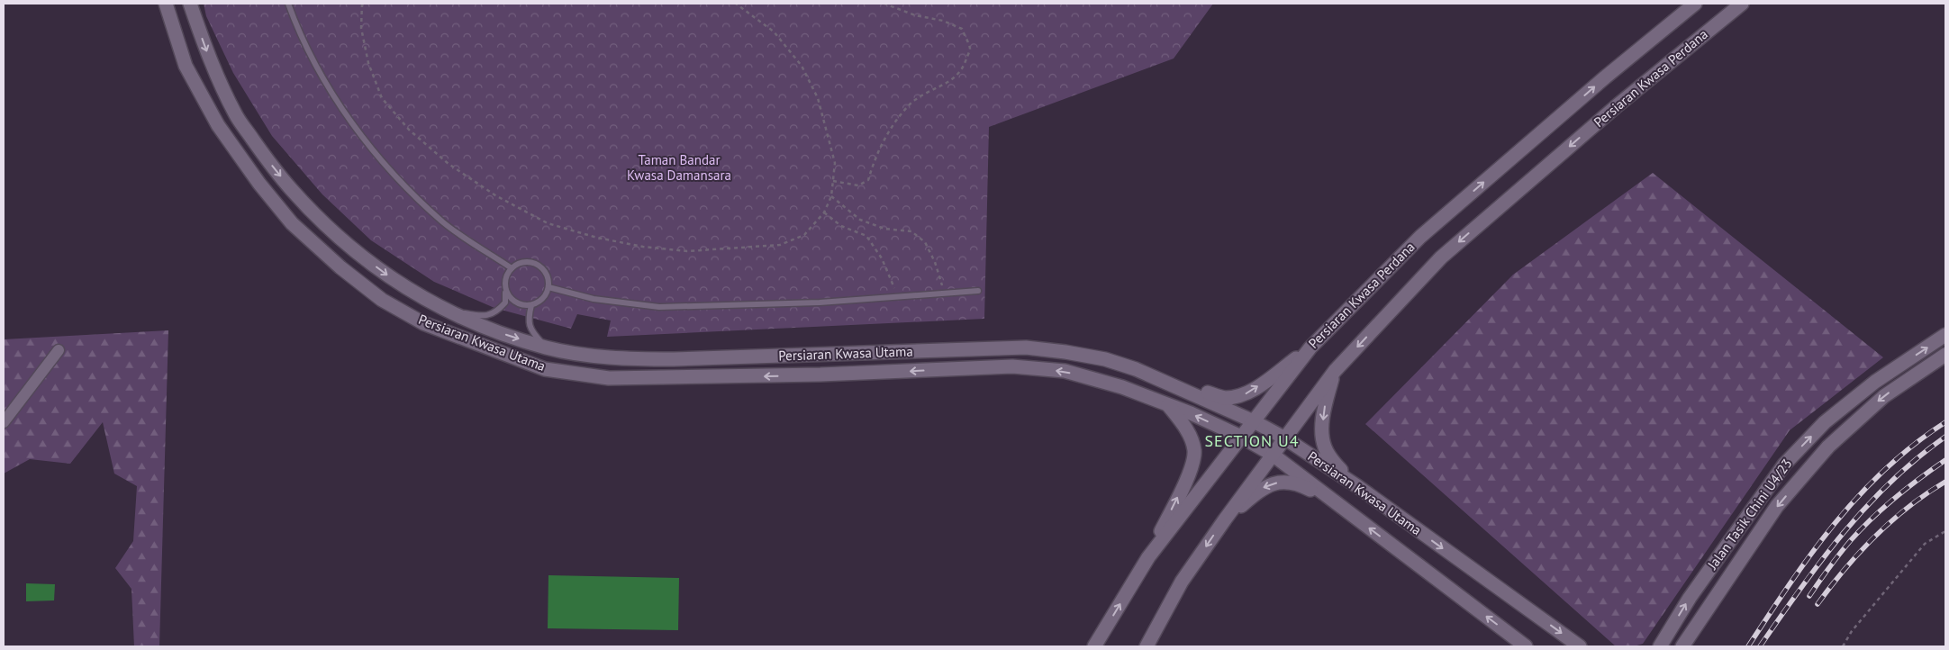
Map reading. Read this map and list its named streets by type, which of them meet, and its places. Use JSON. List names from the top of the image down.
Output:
{
  "streets": {
    "main road": ["Persiaran Kwasa Perdana", "Persiaran Kwasa Utama", "Jalan Tasik Chini U4/23"]
  },
  "crossings": [
    ["Persiaran Kwasa Perdana", "Persiaran Kwasa Utama"]
  ],
  "districts": ["SECTION U4"],
  "parks": ["Taman Bandar Kwasa Damansara"]
}
